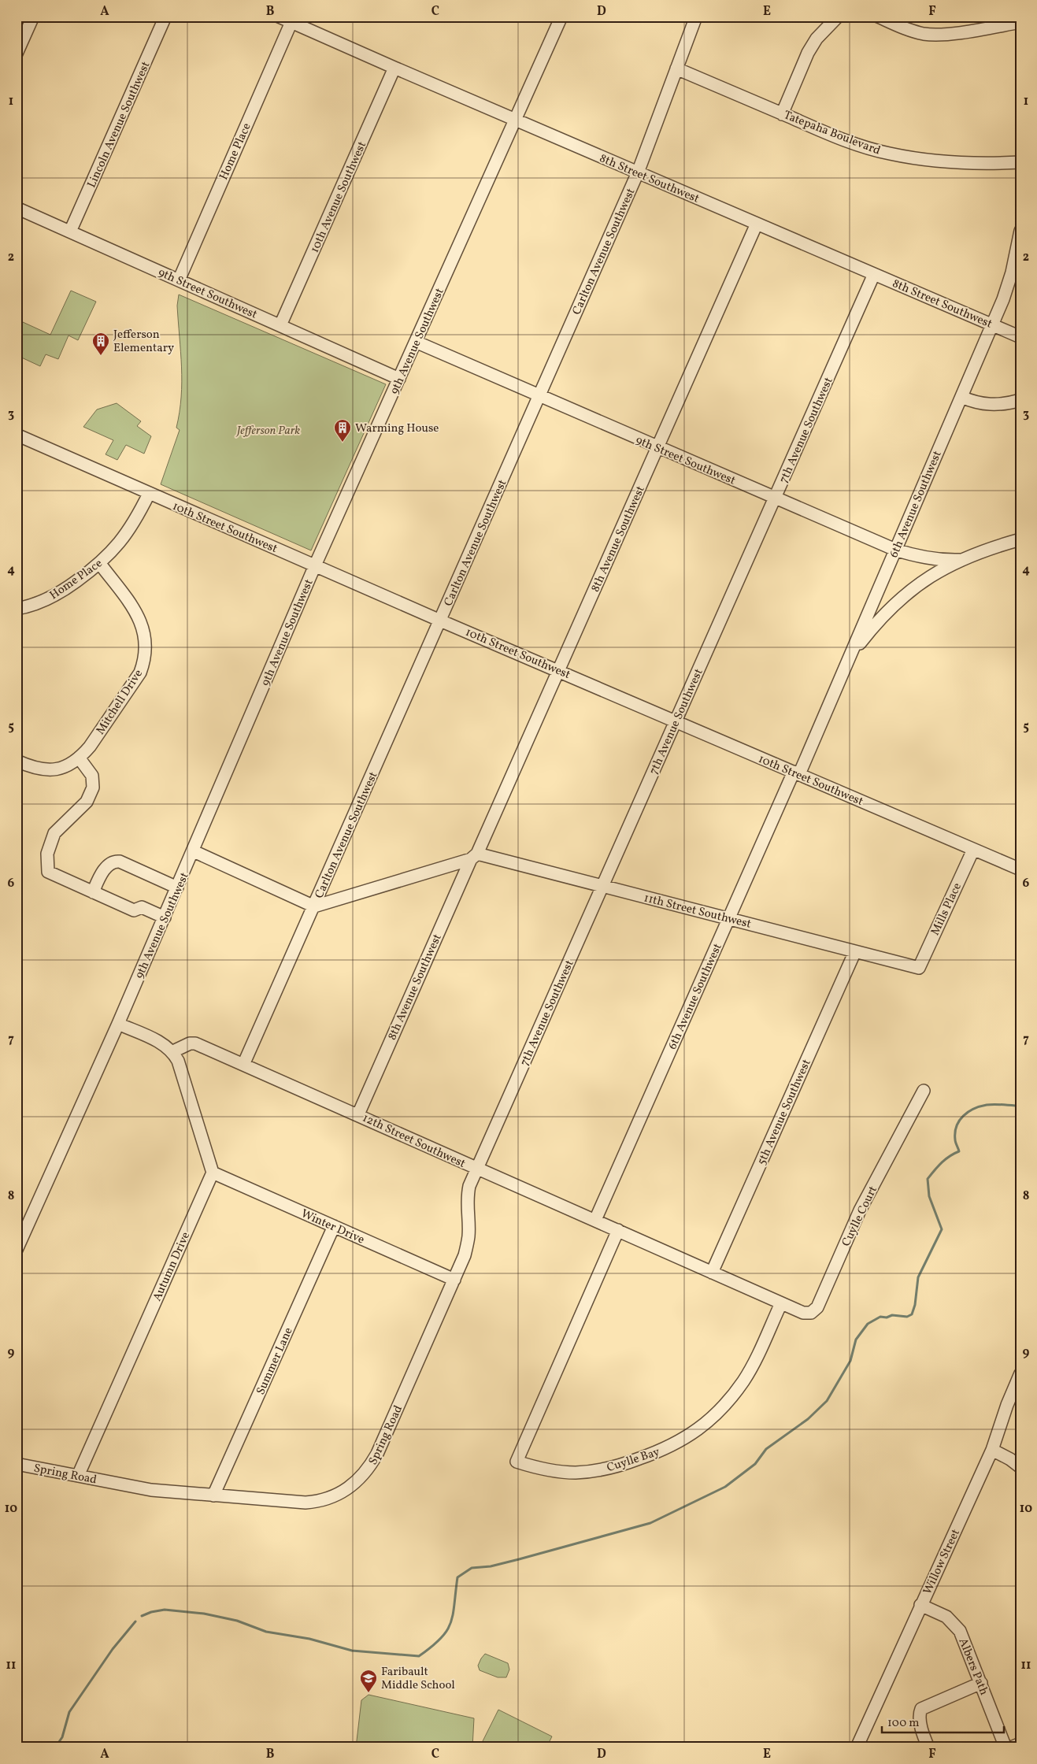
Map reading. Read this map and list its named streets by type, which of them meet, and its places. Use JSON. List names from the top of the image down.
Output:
{
  "streets": {
    "street": [
      "Lincoln Avenue Southwest",
      "Tatepaha Boulevard",
      "Home Place",
      "8th Street Southwest",
      "10th Avenue Southwest",
      "Carlton Avenue Southwest",
      "9th Street Southwest",
      "9th Avenue Southwest",
      "7th Avenue Southwest",
      "6th Avenue Southwest",
      "10th Street Southwest",
      "8th Avenue Southwest",
      "Mitchell Drive",
      "Mills Place",
      "11th Street Southwest",
      "5th Avenue Southwest",
      "12th Street Southwest",
      "Cuylle Court",
      "Winter Drive",
      "Autumn Drive",
      "Summer Lane",
      "Spring Road",
      "Cuylle Bay",
      "Willow Street",
      "Albers Path"
    ]
  },
  "crossings": [
    ["Lincoln Avenue Southwest", "9th Street Southwest"],
    ["Tatepaha Boulevard", "Carlton Avenue Southwest"],
    ["Home Place", "8th Street Southwest"],
    ["Home Place", "9th Street Southwest"],
    ["Home Place", "10th Street Southwest"],
    ["Home Place", "Mitchell Drive"],
    ["8th Street Southwest", "10th Avenue Southwest"],
    ["8th Street Southwest", "Carlton Avenue Southwest"],
    ["8th Street Southwest", "9th Avenue Southwest"],
    ["8th Street Southwest", "7th Avenue Southwest"],
    ["8th Street Southwest", "6th Avenue Southwest"],
    ["8th Street Southwest", "8th Avenue Southwest"],
    ["10th Avenue Southwest", "9th Street Southwest"],
    ["Carlton Avenue Southwest", "9th Street Southwest"],
    ["Carlton Avenue Southwest", "10th Street Southwest"],
    ["Carlton Avenue Southwest", "12th Street Southwest"],
    ["9th Street Southwest", "9th Avenue Southwest"],
    ["9th Street Southwest", "7th Avenue Southwest"],
    ["9th Street Southwest", "6th Avenue Southwest"],
    ["9th Street Southwest", "8th Avenue Southwest"],
    ["9th Avenue Southwest", "10th Street Southwest"],
    ["7th Avenue Southwest", "10th Street Southwest"],
    ["7th Avenue Southwest", "11th Street Southwest"],
    ["7th Avenue Southwest", "12th Street Southwest"],
    ["7th Avenue Southwest", "Spring Road"],
    ["6th Avenue Southwest", "10th Street Southwest"],
    ["6th Avenue Southwest", "11th Street Southwest"],
    ["6th Avenue Southwest", "12th Street Southwest"],
    ["10th Street Southwest", "8th Avenue Southwest"],
    ["10th Street Southwest", "Mills Place"],
    ["8th Avenue Southwest", "11th Street Southwest"],
    ["8th Avenue Southwest", "12th Street Southwest"],
    ["Mills Place", "11th Street Southwest"],
    ["11th Street Southwest", "5th Avenue Southwest"],
    ["5th Avenue Southwest", "12th Street Southwest"],
    ["12th Street Southwest", "Spring Road"],
    ["12th Street Southwest", "Cuylle Bay"],
    ["Cuylle Court", "Cuylle Bay"],
    ["Winter Drive", "Autumn Drive"],
    ["Winter Drive", "Summer Lane"],
    ["Winter Drive", "Spring Road"],
    ["Autumn Drive", "Spring Road"],
    ["Summer Lane", "Spring Road"],
    ["Willow Street", "Albers Path"]
  ],
  "parks": ["Jefferson Park"],
  "places": {
    "building": ["Jefferson Elementary", "Warming House"],
    "school or university": ["Faribault Middle School"]
  },
  "scale_bar": "100 m",
  "grid": {
    "columns": [
      "A",
      "B",
      "C",
      "D",
      "E",
      "F"
    ],
    "rows": [
      "1",
      "2",
      "3",
      "4",
      "5",
      "6",
      "7",
      "8",
      "9",
      "10",
      "11"
    ]
  }
}
